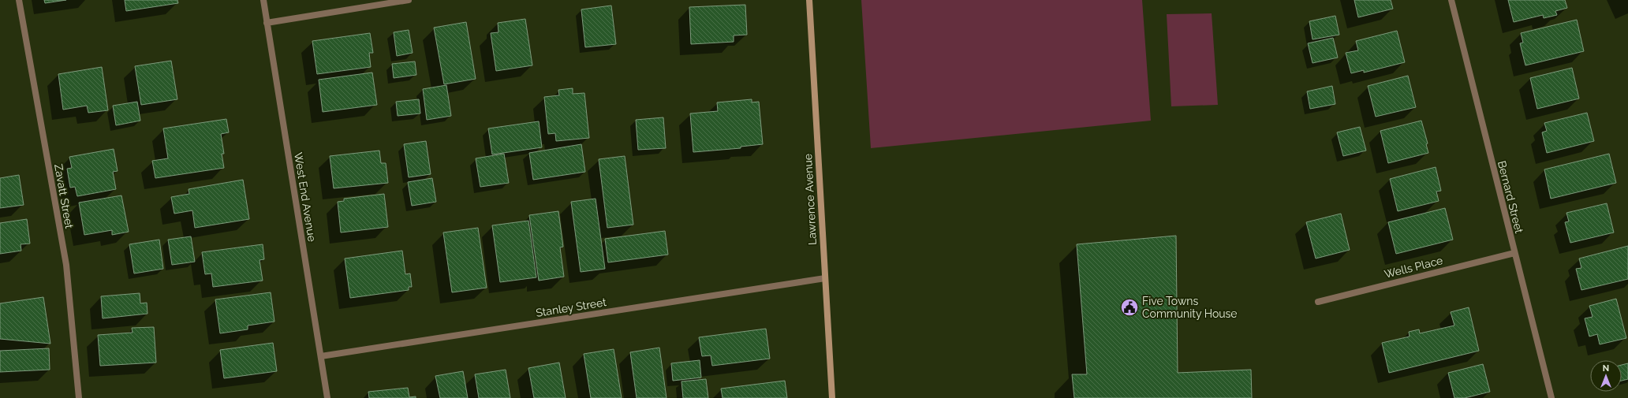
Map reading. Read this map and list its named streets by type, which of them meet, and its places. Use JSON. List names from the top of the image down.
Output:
{
  "streets": {
    "street": [
      "Zavatt Street",
      "West End Avenue",
      "Bernard Street",
      "Lawrence Avenue",
      "Wells Place",
      "Stanley Street"
    ]
  },
  "crossings": [
    ["West End Avenue", "Stanley Street"],
    ["Bernard Street", "Wells Place"],
    ["Lawrence Avenue", "Stanley Street"]
  ],
  "places": {
    "public building": ["Five Towns Community House"]
  },
  "north": "top"
}
